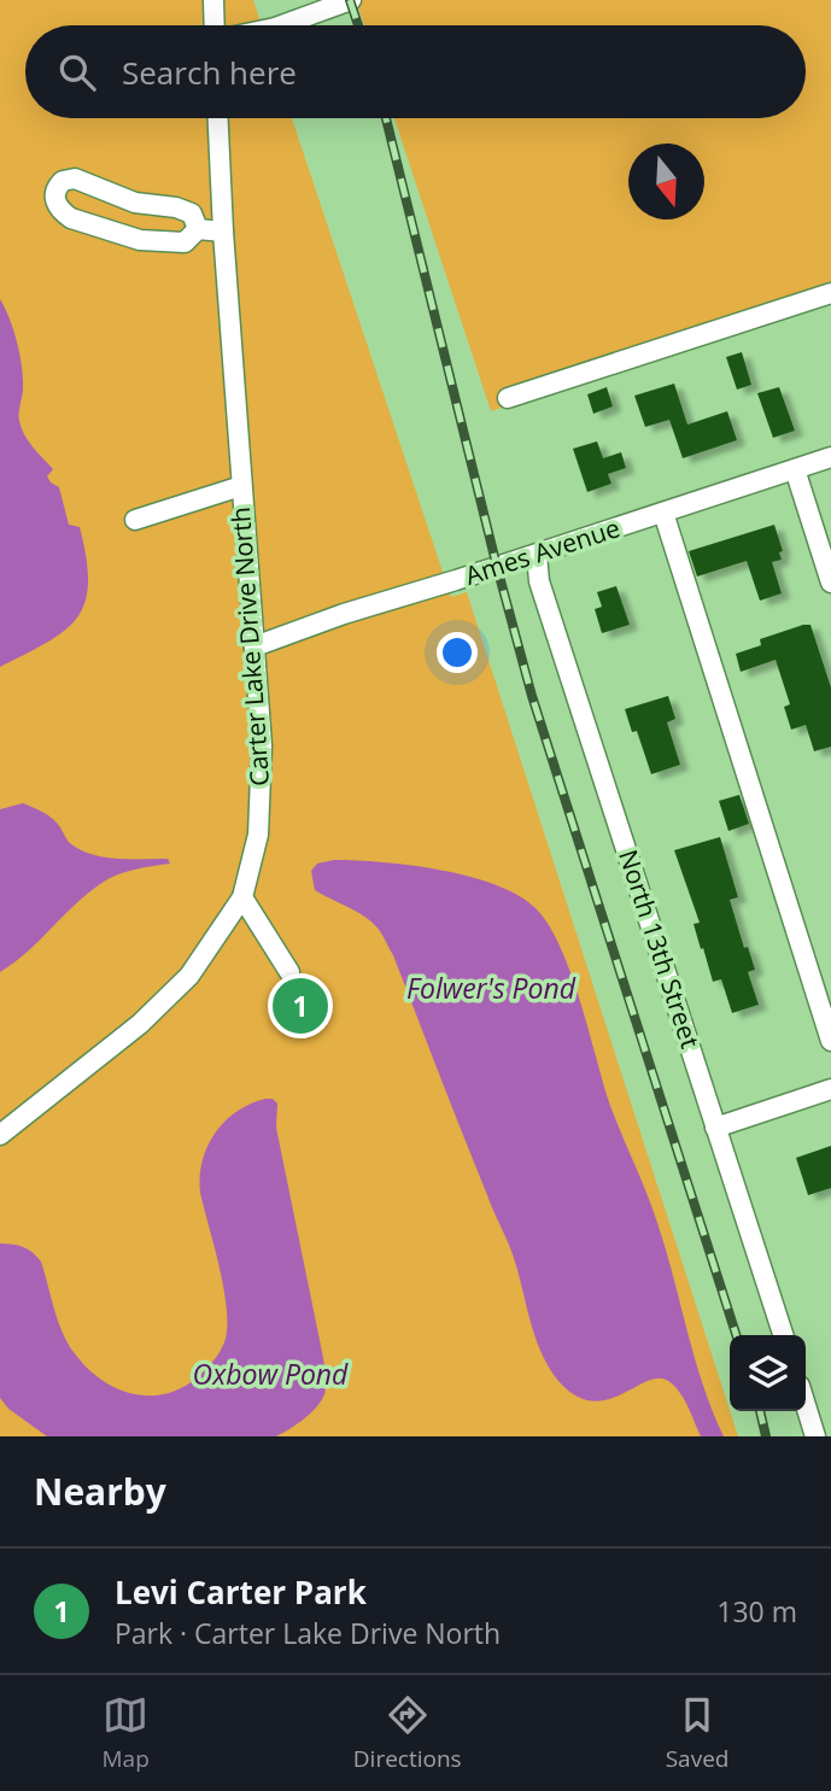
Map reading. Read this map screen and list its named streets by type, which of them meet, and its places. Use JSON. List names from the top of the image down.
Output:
{
  "streets": {
    "street": ["Ames Avenue", "Carter Lake Drive North", "North 13th Street"]
  },
  "crossings": [
    ["Ames Avenue", "Carter Lake Drive North"],
    ["Ames Avenue", "North 13th Street"]
  ],
  "water": ["Folwer's Pond", "Oxbow Pond"],
  "north": "bottom",
  "page": {
    "search": "Search here",
    "pins": "1",
    "heading": "Nearby",
    "list": [
      {
        "mark": "1",
        "name": "Levi Carter Park",
        "note": "Park · Carter Lake Drive North",
        "value": "130 m"
      }
    ],
    "nav": ["Map", "Directions", "Saved"]
  }
}
